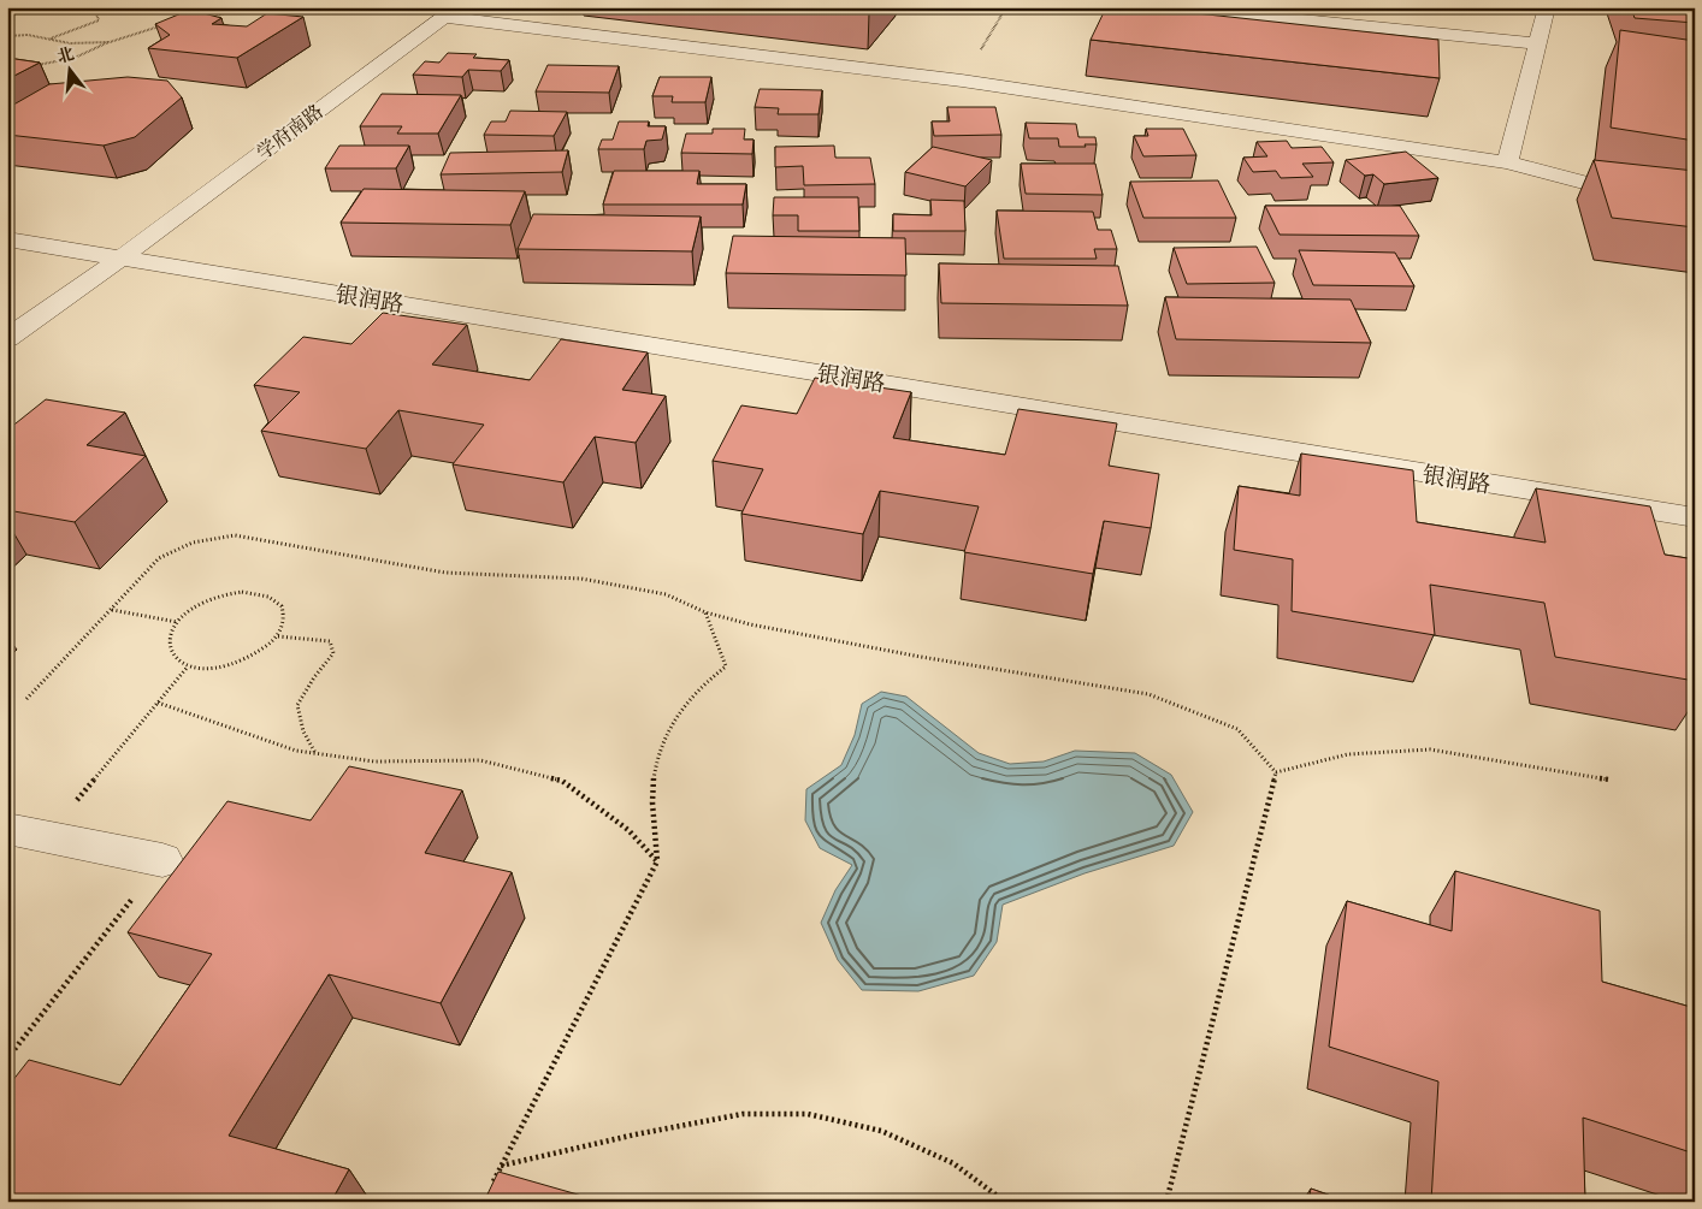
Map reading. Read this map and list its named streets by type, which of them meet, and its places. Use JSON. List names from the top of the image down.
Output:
{
  "streets": {
    "street": ["学府南路", "银润路"]
  },
  "crossings": [
    ["学府南路", "银润路"]
  ],
  "north": "top"
}
